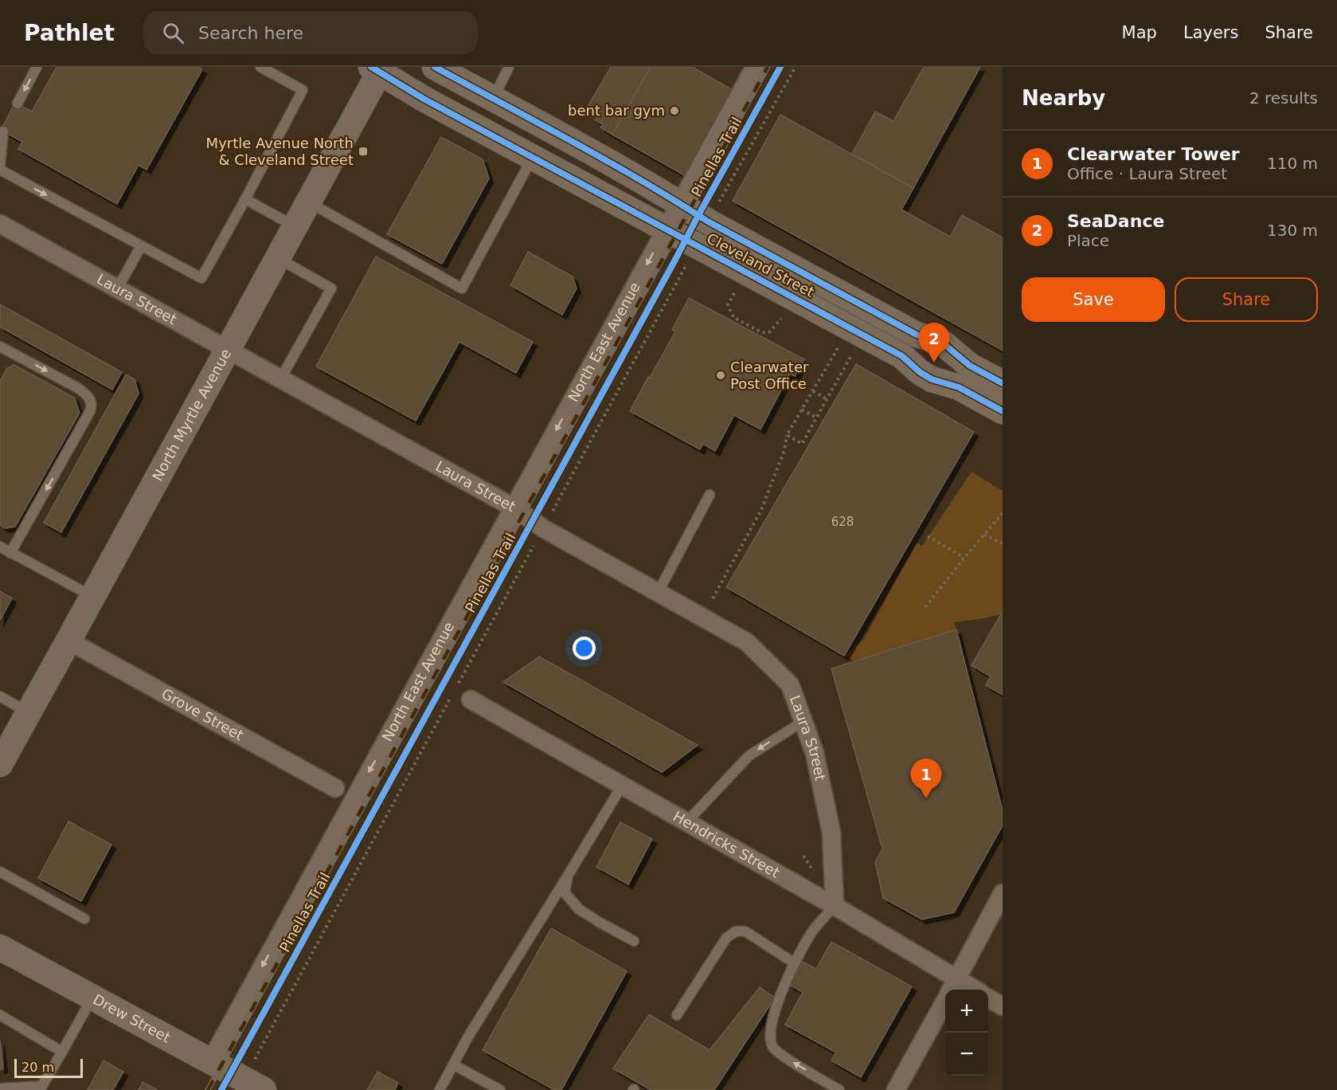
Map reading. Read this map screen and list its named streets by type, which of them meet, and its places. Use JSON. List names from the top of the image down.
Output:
{
  "streets": {
    "street": [
      "Cleveland Street",
      "Laura Street",
      "North East Avenue",
      "North Myrtle Avenue",
      "Grove Street",
      "Hendricks Street",
      "Drew Street"
    ],
    "cycle path": ["Pinellas Trail"]
  },
  "crossings": [
    ["Pinellas Trail", "Laura Street"],
    ["Pinellas Trail", "Drew Street"],
    ["Cleveland Street", "North East Avenue"],
    ["Cleveland Street", "North Myrtle Avenue"],
    ["Laura Street", "North East Avenue"],
    ["Laura Street", "North Myrtle Avenue"],
    ["Laura Street", "Hendricks Street"],
    ["North East Avenue", "Drew Street"],
    ["North Myrtle Avenue", "Grove Street"]
  ],
  "one_way": ["North East Avenue"],
  "places": {
    "other": ["bent bar gym", "Clearwater Post Office"],
    "transit": ["Myrtle Avenue North & Cleveland Street"]
  },
  "house_numbers": ["628"],
  "scale_bar": "20 m",
  "page": {
    "header": "Pathlet",
    "search": "Search here",
    "nav": ["Map", "Layers", "Share"],
    "heading": ["Nearby", "2 results"],
    "list": [
      {
        "mark": "1",
        "name": "Clearwater Tower",
        "note": "Office · Laura Street",
        "value": "110 m"
      },
      {
        "mark": "2",
        "name": "SeaDance",
        "note": "Place",
        "value": "130 m"
      }
    ],
    "buttons": ["Save", "Share"],
    "pins": ["2", "1"],
    "map_buttons": ["+", "−"],
    "scale": "20 m"
  }
}
